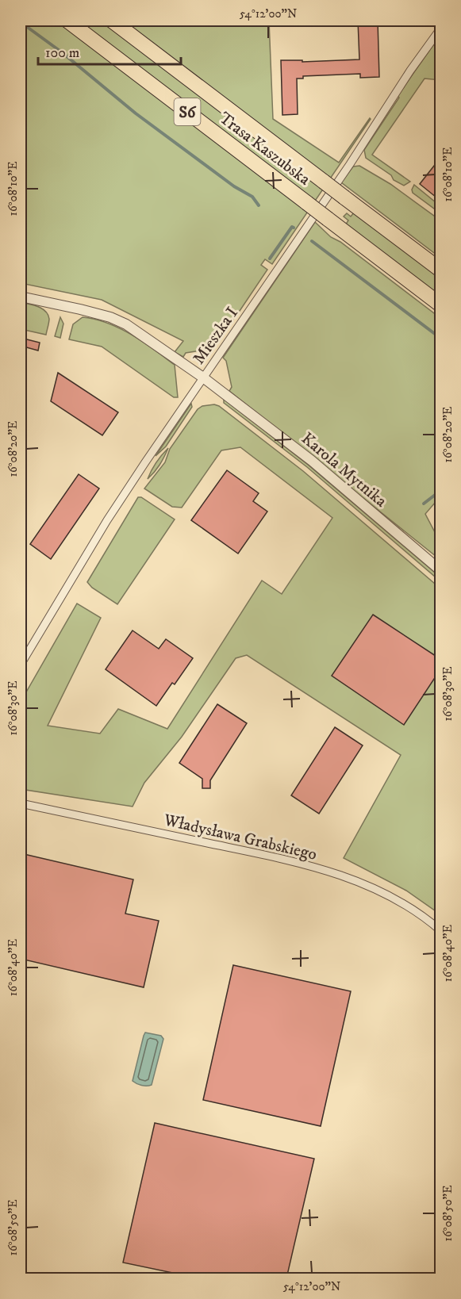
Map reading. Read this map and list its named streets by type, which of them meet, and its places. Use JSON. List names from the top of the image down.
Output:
{
  "streets": {
    "highway": ["S6", "Trasa Kaszubska"],
    "street": ["Mieszka I", "Karola Mytnika", "Władysława Grabskiego"]
  },
  "crossings": [
    ["Mieszka I", "Karola Mytnika"]
  ],
  "scale_bar": "100 m",
  "coordinates": [
    "54°12'00\"N",
    "16°08'10\"E",
    "16°08'20\"E",
    "16°08'30\"E",
    "16°08'40\"E",
    "16°08'50\"E"
  ]
}
